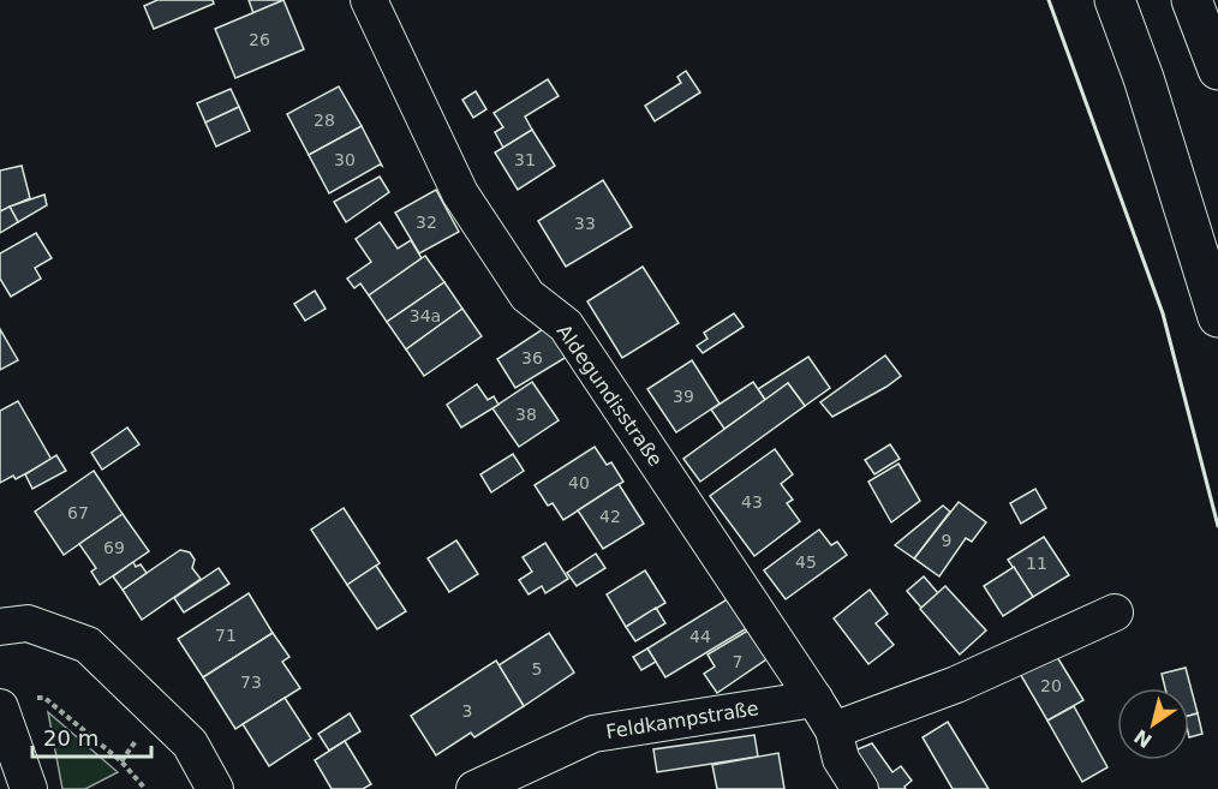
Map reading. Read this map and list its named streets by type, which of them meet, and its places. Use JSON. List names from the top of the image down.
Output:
{
  "streets": {
    "street": ["Aldegundisstraße", "Feldkampstraße"]
  },
  "crossings": [
    ["Aldegundisstraße", "Feldkampstraße"]
  ],
  "house_numbers": [
    "26",
    "28",
    "30",
    "31",
    "32",
    "33",
    "34a",
    "36",
    "39",
    "38",
    "40",
    "43",
    "67",
    "42",
    "9",
    "69",
    "45",
    "11",
    "71",
    "44",
    "7",
    "5",
    "73",
    "20",
    "3"
  ],
  "scale_bar": "20 m",
  "north": "bottom left"
}
